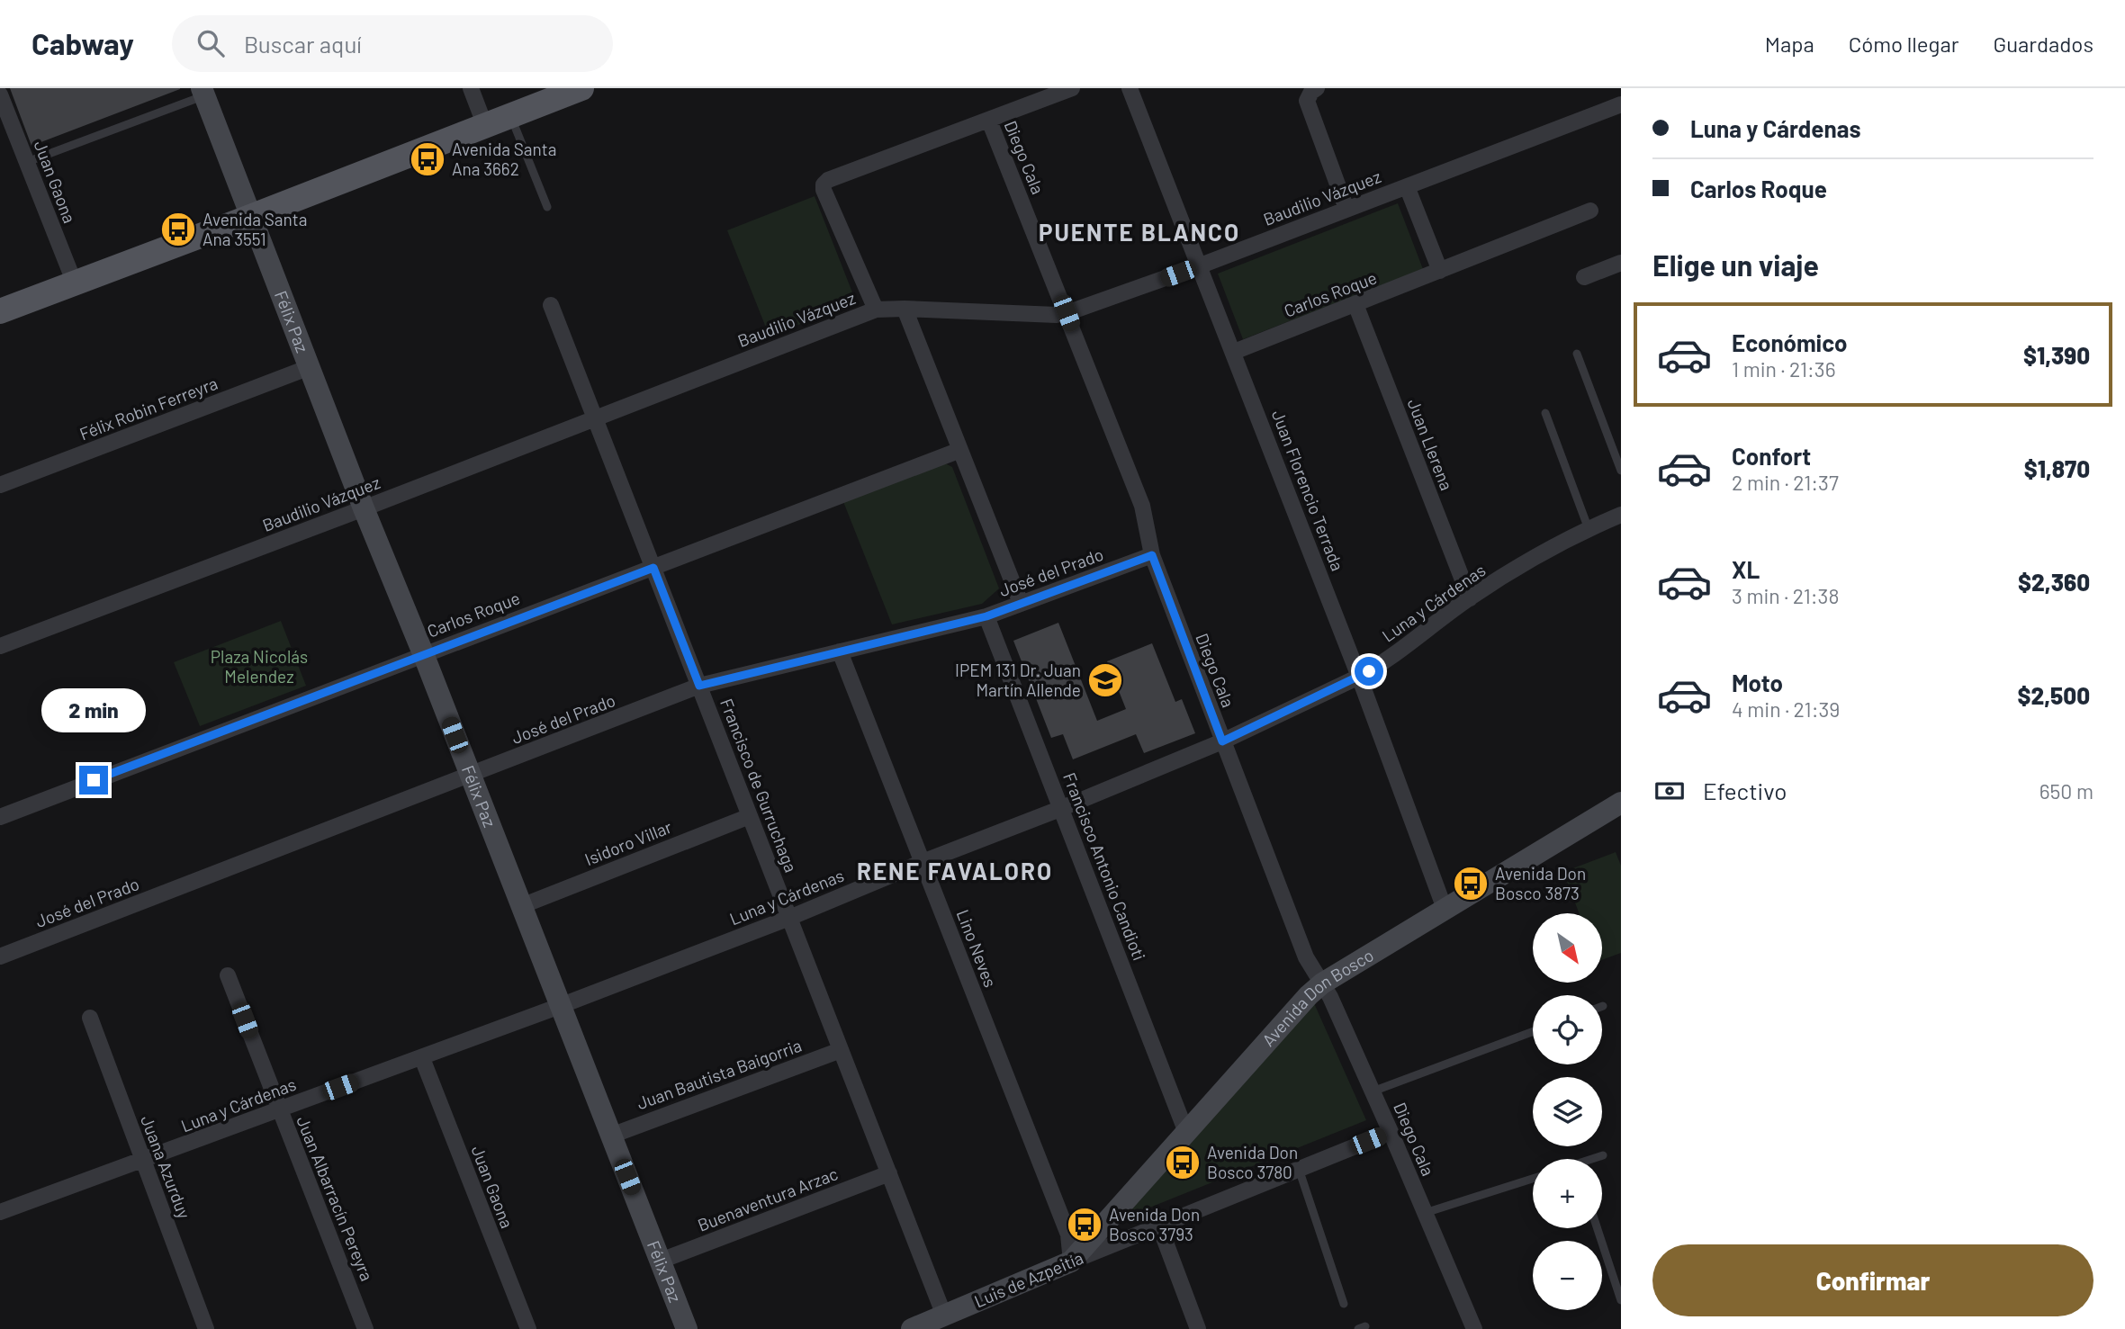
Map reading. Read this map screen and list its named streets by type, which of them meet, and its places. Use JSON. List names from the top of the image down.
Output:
{
  "streets": {
    "main road": ["Félix Paz", "Avenida Don Bosco", "Luis de Azpeitía"],
    "street": [
      "Diego Cala",
      "Juan Gaona",
      "Baudilio Vázquez",
      "Carlos Roque",
      "Félix Robin Ferreyra",
      "Juan Llerena",
      "Juan Florencio Terrada",
      "José del Prado",
      "Luna y Cárdenas",
      "Francisco de Gurruchaga",
      "Isidoro Villar",
      "Francisco Antonio Candioti",
      "Lino Neves",
      "Juan Bautista Baigorria",
      "Juana Azurduy",
      "Juan Albarracín Pereyra",
      "Buenaventura Arzac"
    ]
  },
  "crossings": [
    ["Diego Cala", "Baudilio Vázquez"],
    ["Diego Cala", "José del Prado"],
    ["Diego Cala", "Luna y Cárdenas"],
    ["Diego Cala", "Avenida Don Bosco"],
    ["Diego Cala", "Luis de Azpeitía"],
    ["Juan Gaona", "Luna y Cárdenas"],
    ["Baudilio Vázquez", "Félix Paz"],
    ["Baudilio Vázquez", "Juan Florencio Terrada"],
    ["Baudilio Vázquez", "Francisco de Gurruchaga"],
    ["Carlos Roque", "Félix Paz"],
    ["Carlos Roque", "Juan Llerena"],
    ["Carlos Roque", "Juan Florencio Terrada"],
    ["Carlos Roque", "Francisco de Gurruchaga"],
    ["Félix Paz", "Félix Robin Ferreyra"],
    ["Félix Paz", "José del Prado"],
    ["Félix Paz", "Luna y Cárdenas"],
    ["Félix Paz", "Isidoro Villar"],
    ["Félix Paz", "Juan Bautista Baigorria"],
    ["Félix Paz", "Buenaventura Arzac"],
    ["Juan Llerena", "Luna y Cárdenas"],
    ["Juan Florencio Terrada", "Luna y Cárdenas"],
    ["Juan Florencio Terrada", "Avenida Don Bosco"],
    ["José del Prado", "Francisco de Gurruchaga"],
    ["José del Prado", "Francisco Antonio Candioti"],
    ["José del Prado", "Lino Neves"],
    ["Luna y Cárdenas", "Francisco de Gurruchaga"],
    ["Luna y Cárdenas", "Francisco Antonio Candioti"],
    ["Luna y Cárdenas", "Lino Neves"],
    ["Luna y Cárdenas", "Juana Azurduy"],
    ["Luna y Cárdenas", "Juan Albarracín Pereyra"],
    ["Francisco de Gurruchaga", "Isidoro Villar"],
    ["Francisco de Gurruchaga", "Juan Bautista Baigorria"],
    ["Francisco de Gurruchaga", "Buenaventura Arzac"],
    ["Francisco de Gurruchaga", "Luis de Azpeitía"],
    ["Francisco Antonio Candioti", "Avenida Don Bosco"],
    ["Lino Neves", "Avenida Don Bosco"],
    ["Lino Neves", "Luis de Azpeitía"],
    ["Avenida Don Bosco", "Luis de Azpeitía"]
  ],
  "districts": ["PUENTE BLANCO", "RENE FAVALORO"],
  "parks": ["Plaza Nicolás Melendez"],
  "places": {
    "bus stop": [
      "Avenida Santa Ana 3662",
      "Avenida Santa Ana 3551",
      "Avenida Don Bosco 3873",
      "Avenida Don Bosco 3780",
      "Avenida Don Bosco 3793"
    ],
    "school or university": ["IPEM 131 Dr. Juan Martín Allende"]
  },
  "north": "bottom right",
  "page": {
    "header": "Cabway",
    "search": "Buscar aquí",
    "nav": ["Mapa", "Cómo llegar", "Guardados"],
    "banner": ["Luna y Cárdenas", "Carlos Roque"],
    "heading": "Elige un viaje",
    "list": [
      {
        "name": "Económico",
        "note": "1 min · 21:36",
        "value": "$1,390"
      },
      {
        "name": "Confort",
        "note": "2 min · 21:37",
        "value": "$1,870"
      },
      {
        "name": "XL",
        "note": "3 min · 21:38",
        "value": "$2,360"
      },
      {
        "name": "Moto",
        "note": "4 min · 21:39",
        "value": "$2,500"
      }
    ],
    "bubble": "2 min",
    "pay": ["Efectivo", "650 m"],
    "map_buttons": ["+", "−"],
    "buttons": "Confirmar"
  }
}
